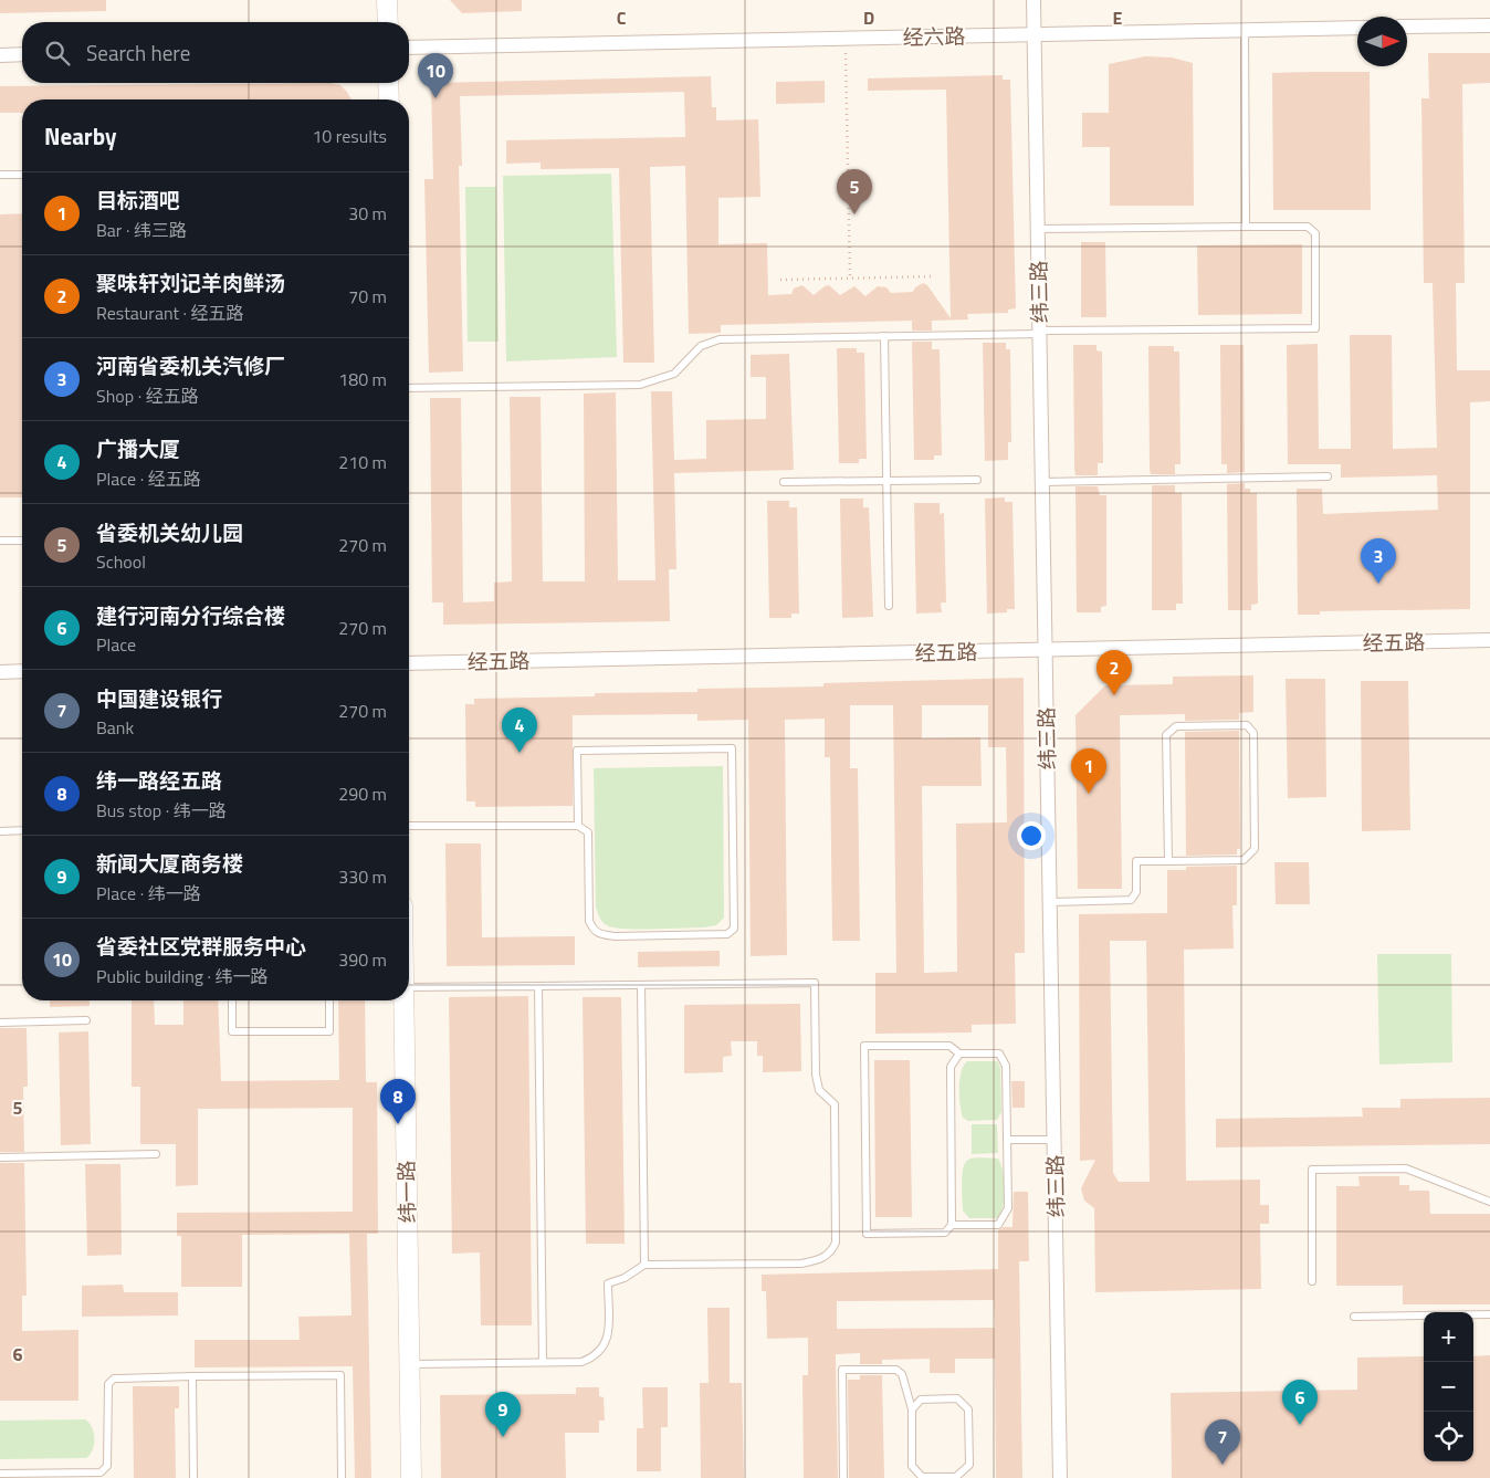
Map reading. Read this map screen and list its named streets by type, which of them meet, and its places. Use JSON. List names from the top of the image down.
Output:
{
  "streets": {
    "street": [
      "经六路",
      "纬三路",
      "经五路",
      "纬一路"
    ]
  },
  "crossings": [
    ["经六路", "纬三路"],
    ["纬三路", "经五路"]
  ],
  "north": "right",
  "page": {
    "search": "Search here",
    "pins": [
      "10",
      "5",
      "3",
      "2",
      "4",
      "1",
      "8",
      "6",
      "9",
      "7"
    ],
    "heading": ["Nearby", "10 results"],
    "list": [
      {
        "mark": "1",
        "name": "目标酒吧",
        "note": "Bar · 纬三路",
        "value": "30 m"
      },
      {
        "mark": "2",
        "name": "聚味轩刘记羊肉鲜汤",
        "note": "Restaurant · 经五路",
        "value": "70 m"
      },
      {
        "mark": "3",
        "name": "河南省委机关汽修厂",
        "note": "Shop · 经五路",
        "value": "180 m"
      },
      {
        "mark": "4",
        "name": "广播大厦",
        "note": "Place · 经五路",
        "value": "210 m"
      },
      {
        "mark": "5",
        "name": "省委机关幼儿园",
        "note": "School",
        "value": "270 m"
      },
      {
        "mark": "6",
        "name": "建行河南分行综合楼",
        "note": "Place",
        "value": "270 m"
      },
      {
        "mark": "7",
        "name": "中国建设银行",
        "note": "Bank",
        "value": "270 m"
      },
      {
        "mark": "8",
        "name": "纬一路经五路",
        "note": "Bus stop · 纬一路",
        "value": "290 m"
      },
      {
        "mark": "9",
        "name": "新闻大厦商务楼",
        "note": "Place · 纬一路",
        "value": "330 m"
      },
      {
        "mark": "10",
        "name": "省委社区党群服务中心",
        "note": "Public building · 纬一路",
        "value": "390 m"
      }
    ],
    "map_buttons": ["+", "−"]
  },
  "grid": {
    "columns": ["C", "D", "E"],
    "rows": ["5", "6"]
  }
}
